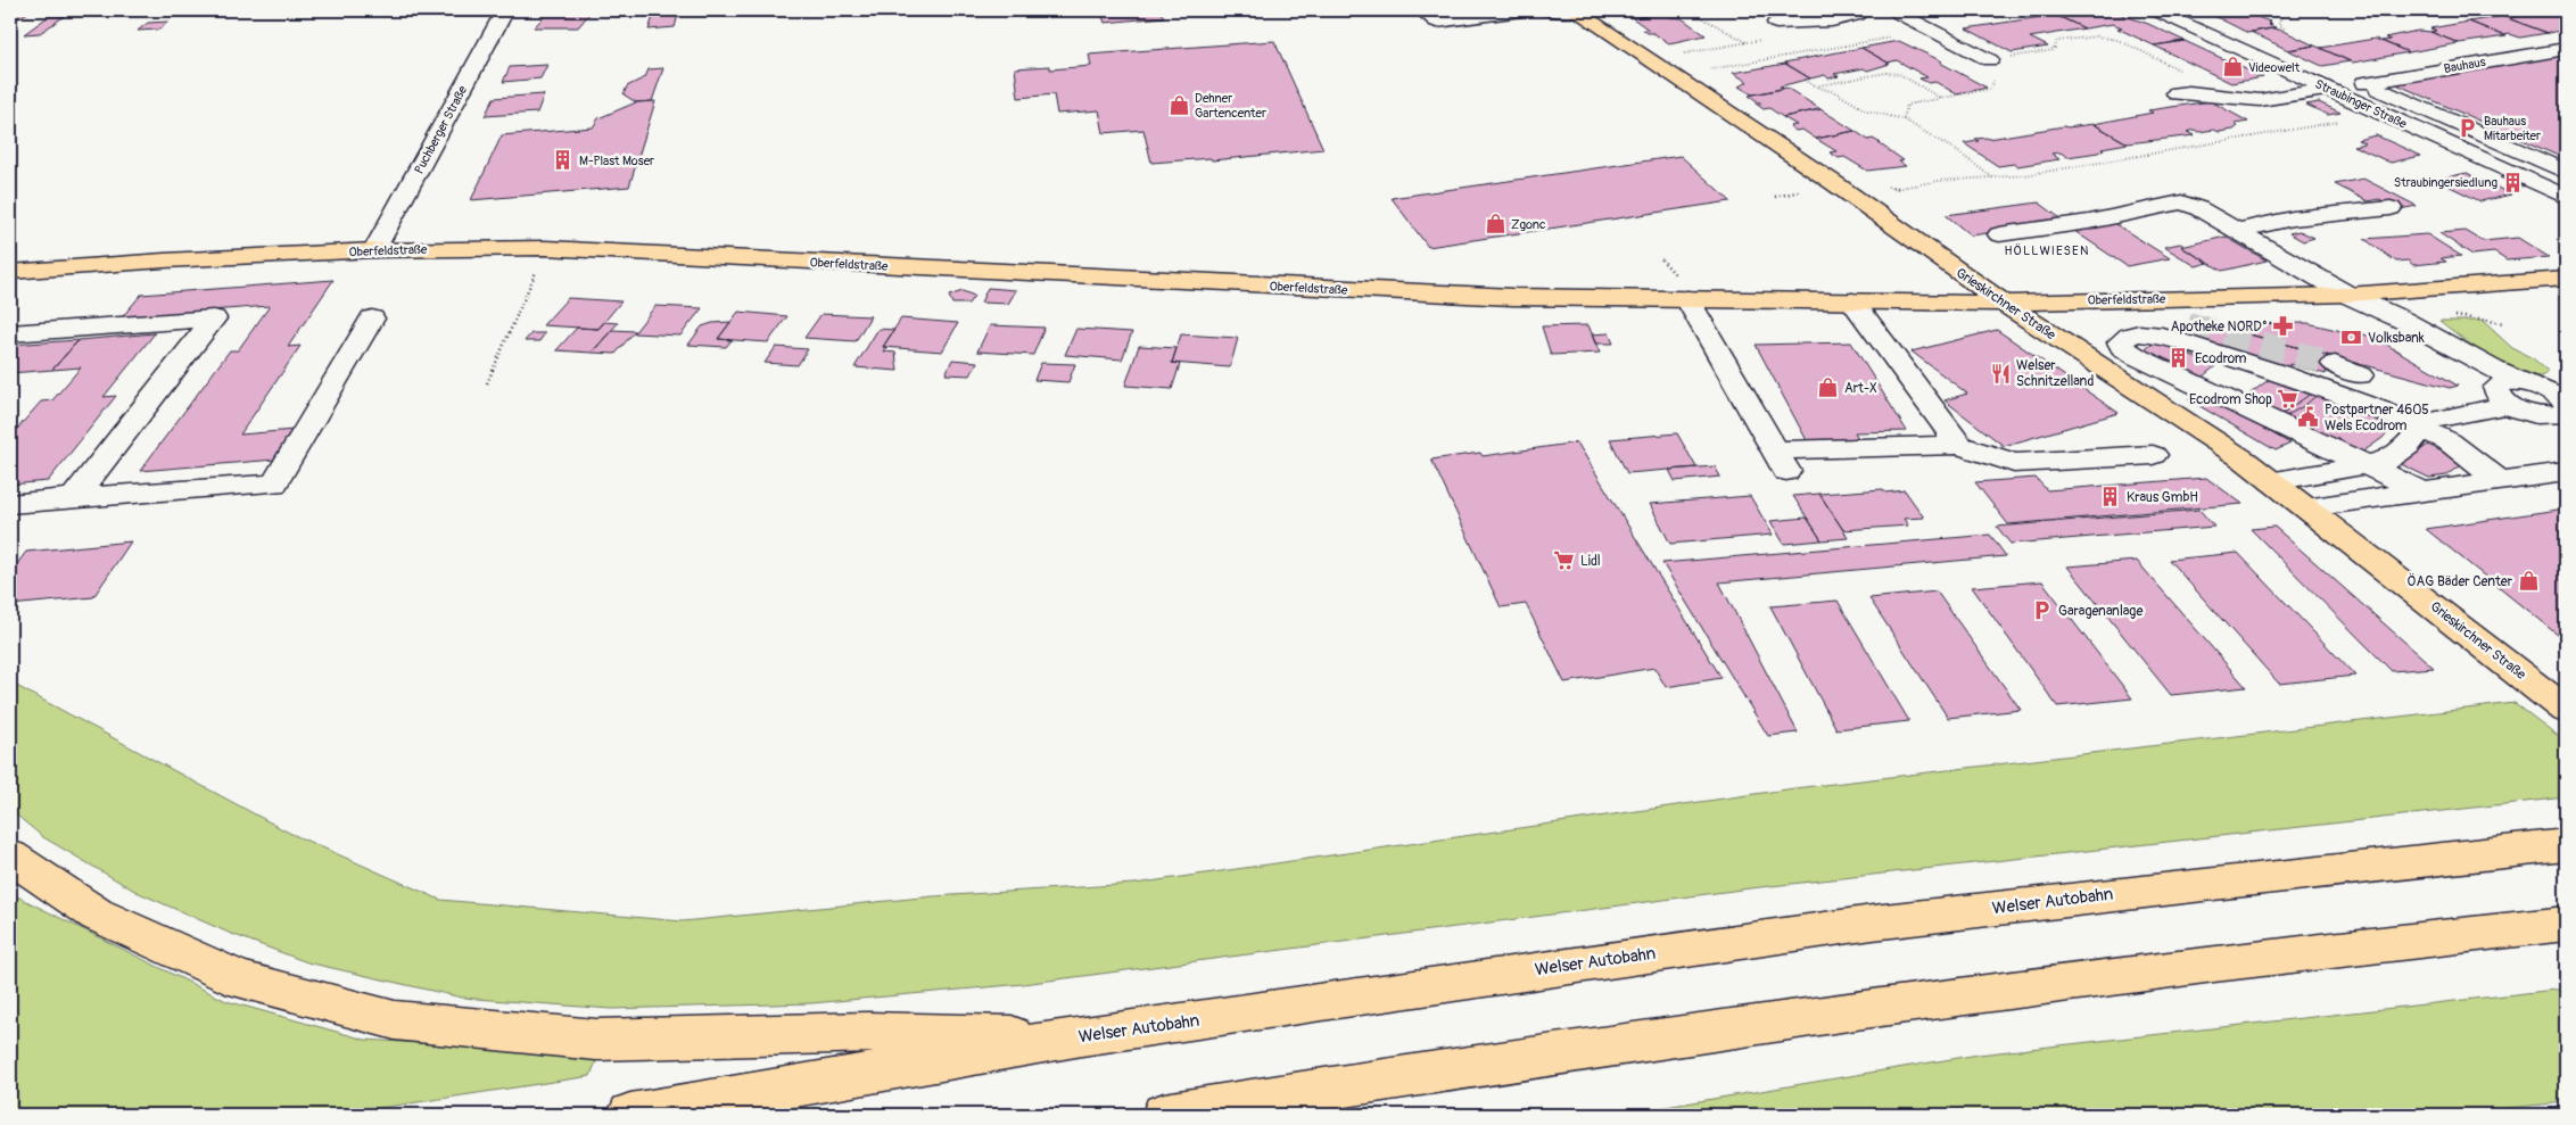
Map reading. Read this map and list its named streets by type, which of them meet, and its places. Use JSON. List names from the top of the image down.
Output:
{
  "streets": {
    "main road": ["Oberfeldstraße", "Grieskirchner Straße", "Welser Autobahn"],
    "street": ["Bauhaus", "Straubinger Straße", "Puchberger Straße"]
  },
  "crossings": [
    ["Bauhaus", "Straubinger Straße"],
    ["Puchberger Straße", "Oberfeldstraße"],
    ["Oberfeldstraße", "Grieskirchner Straße"]
  ],
  "districts": ["HÖLLWIESEN"],
  "places": {
    "shop": [
      "Videowelt",
      "Dehner Gartencenter",
      "Zgonc",
      "Art-X",
      "ÖAG Bäder Center"
    ],
    "parking": ["Bauhaus Mitarbeiter", "Garagenanlage"],
    "building": [
      "M-Plast Moser",
      "Straubingersiedlung",
      "Ecodrom",
      "Kraus GmbH"
    ],
    "pharmacy": ["Apotheke NORD°"],
    "bank": ["Volksbank"],
    "restaurant": ["Welser Schnitzelland"],
    "supermarket": ["Ecodrom Shop", "Lidl"],
    "public building": ["Postpartner 4605 Wels Ecodrom"]
  }
}
